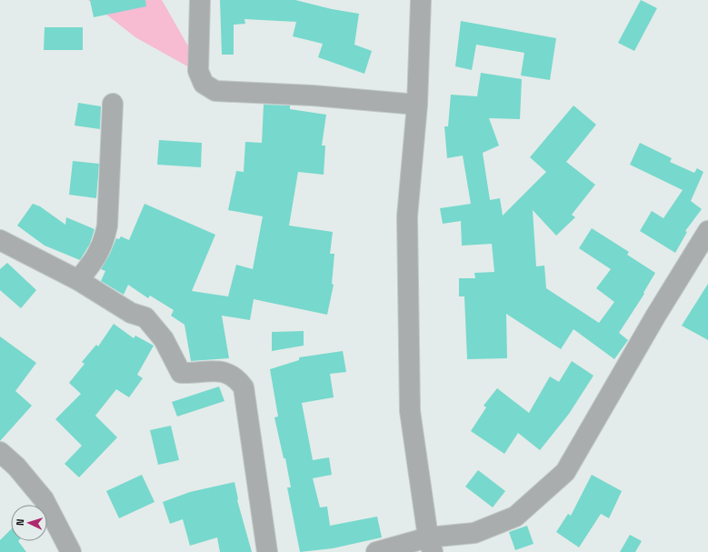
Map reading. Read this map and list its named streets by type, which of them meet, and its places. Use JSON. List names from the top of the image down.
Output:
{
  "north": "left"
}
